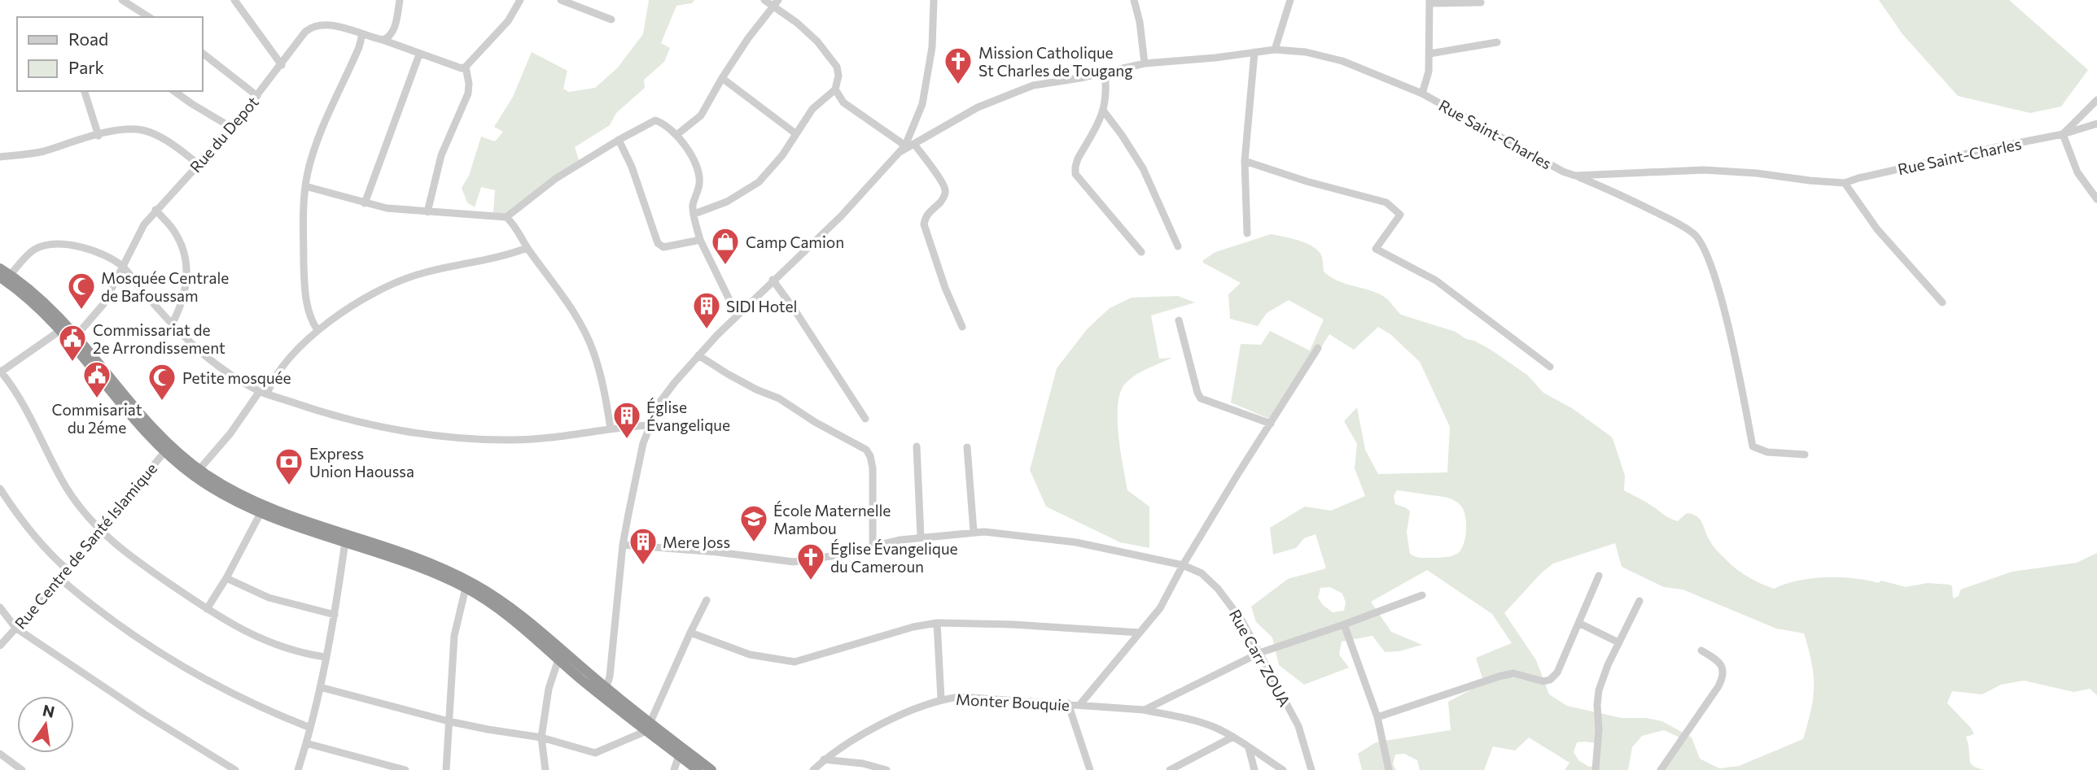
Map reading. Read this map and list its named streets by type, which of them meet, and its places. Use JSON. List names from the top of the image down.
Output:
{
  "streets": {
    "street": [
      "Rue du Depot",
      "Rue Saint-Charles",
      "Rue Centre de Santé Islamique",
      "Rue Carr ZOUA",
      "Monter Bouquie"
    ]
  },
  "places": {
    "church": ["Mission Catholique St Charles de Tougang", "Église Évangelique du Cameroun"],
    "shop": ["Camp Camion"],
    "mosque": ["Mosquée Centrale de Bafoussam", "Petite mosquée"],
    "building": ["SIDI Hotel", "Église Évangelique", "Mere Joss"],
    "public building": ["Commissariat de 2e Arrondissement", "Commisariat du 2éme"],
    "bank": ["Express Union Haoussa"],
    "school or university": ["École Maternelle Mambou"]
  },
  "legend": ["Road", "Park"],
  "north": "top"
}
